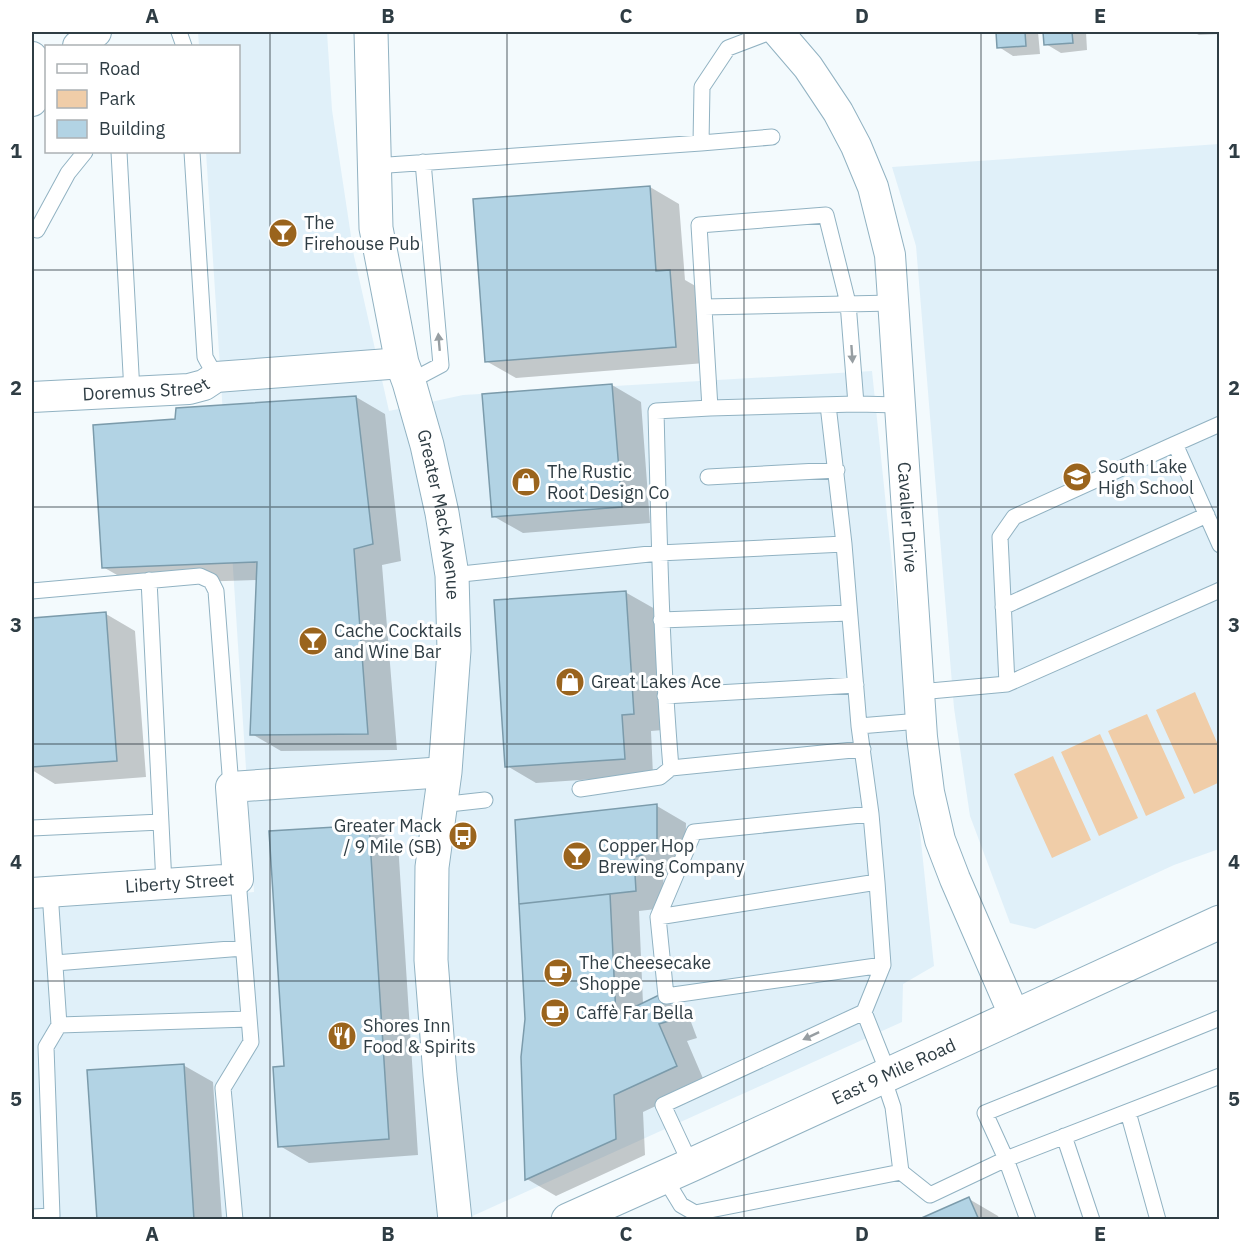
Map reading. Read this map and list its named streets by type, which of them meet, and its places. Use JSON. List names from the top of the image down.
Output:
{
  "streets": {
    "street": [
      "Doremus Street",
      "Greater Mack Avenue",
      "Cavalier Drive",
      "Liberty Street",
      "East 9 Mile Road"
    ]
  },
  "crossings": [
    ["Doremus Street", "Greater Mack Avenue"],
    ["Cavalier Drive", "East 9 Mile Road"]
  ],
  "places": {
    "bar": ["The Firehouse Pub", "Cache Cocktails and Wine Bar", "Copper Hop Brewing Company"],
    "school or university": ["South Lake High School"],
    "shop": ["The Rustic Root Design Co", "Great Lakes Ace"],
    "bus stop": ["Greater Mack / 9 Mile (SB)"],
    "cafe": ["The Cheesecake Shoppe", "Caffè Far Bella"],
    "restaurant": ["Shores Inn Food & Spirits"]
  },
  "legend": ["Road", "Park", "Building"],
  "grid": {
    "columns": [
      "A",
      "B",
      "C",
      "D",
      "E"
    ],
    "rows": [
      "1",
      "2",
      "3",
      "4",
      "5"
    ]
  }
}
